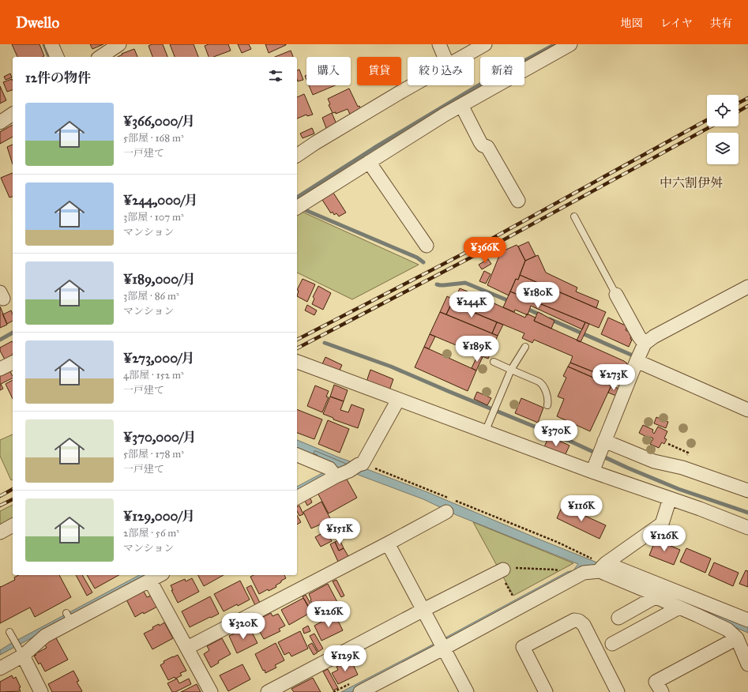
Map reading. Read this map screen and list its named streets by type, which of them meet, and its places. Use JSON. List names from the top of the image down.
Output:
{
  "districts": ["中六割伊舛"],
  "page": {
    "header": "Dwello",
    "nav": ["地図", "レイヤ", "共有"],
    "chip": [
      "購入",
      "賃貸",
      "絞り込み",
      "新着"
    ],
    "heading": "12件の物件",
    "list": [
      {
        "name": "¥366,000/月",
        "note": "5部屋 · 168 m² · 一戸建て"
      },
      {
        "name": "¥244,000/月",
        "note": "3部屋 · 107 m² · マンション"
      },
      {
        "name": "¥189,000/月",
        "note": "3部屋 · 86 m² · マンション"
      },
      {
        "name": "¥273,000/月",
        "note": "4部屋 · 152 m² · 一戸建て"
      },
      {
        "name": "¥370,000/月",
        "note": "5部屋 · 178 m² · 一戸建て"
      },
      {
        "name": "¥129,000/月",
        "note": "2部屋 · 56 m² · マンション"
      }
    ],
    "price": [
      "¥366K",
      "¥180K",
      "¥244K",
      "¥189K",
      "¥273K",
      "¥370K",
      "¥116K",
      "¥151K",
      "¥126K",
      "¥226K",
      "¥320K",
      "¥129K"
    ]
  }
}
